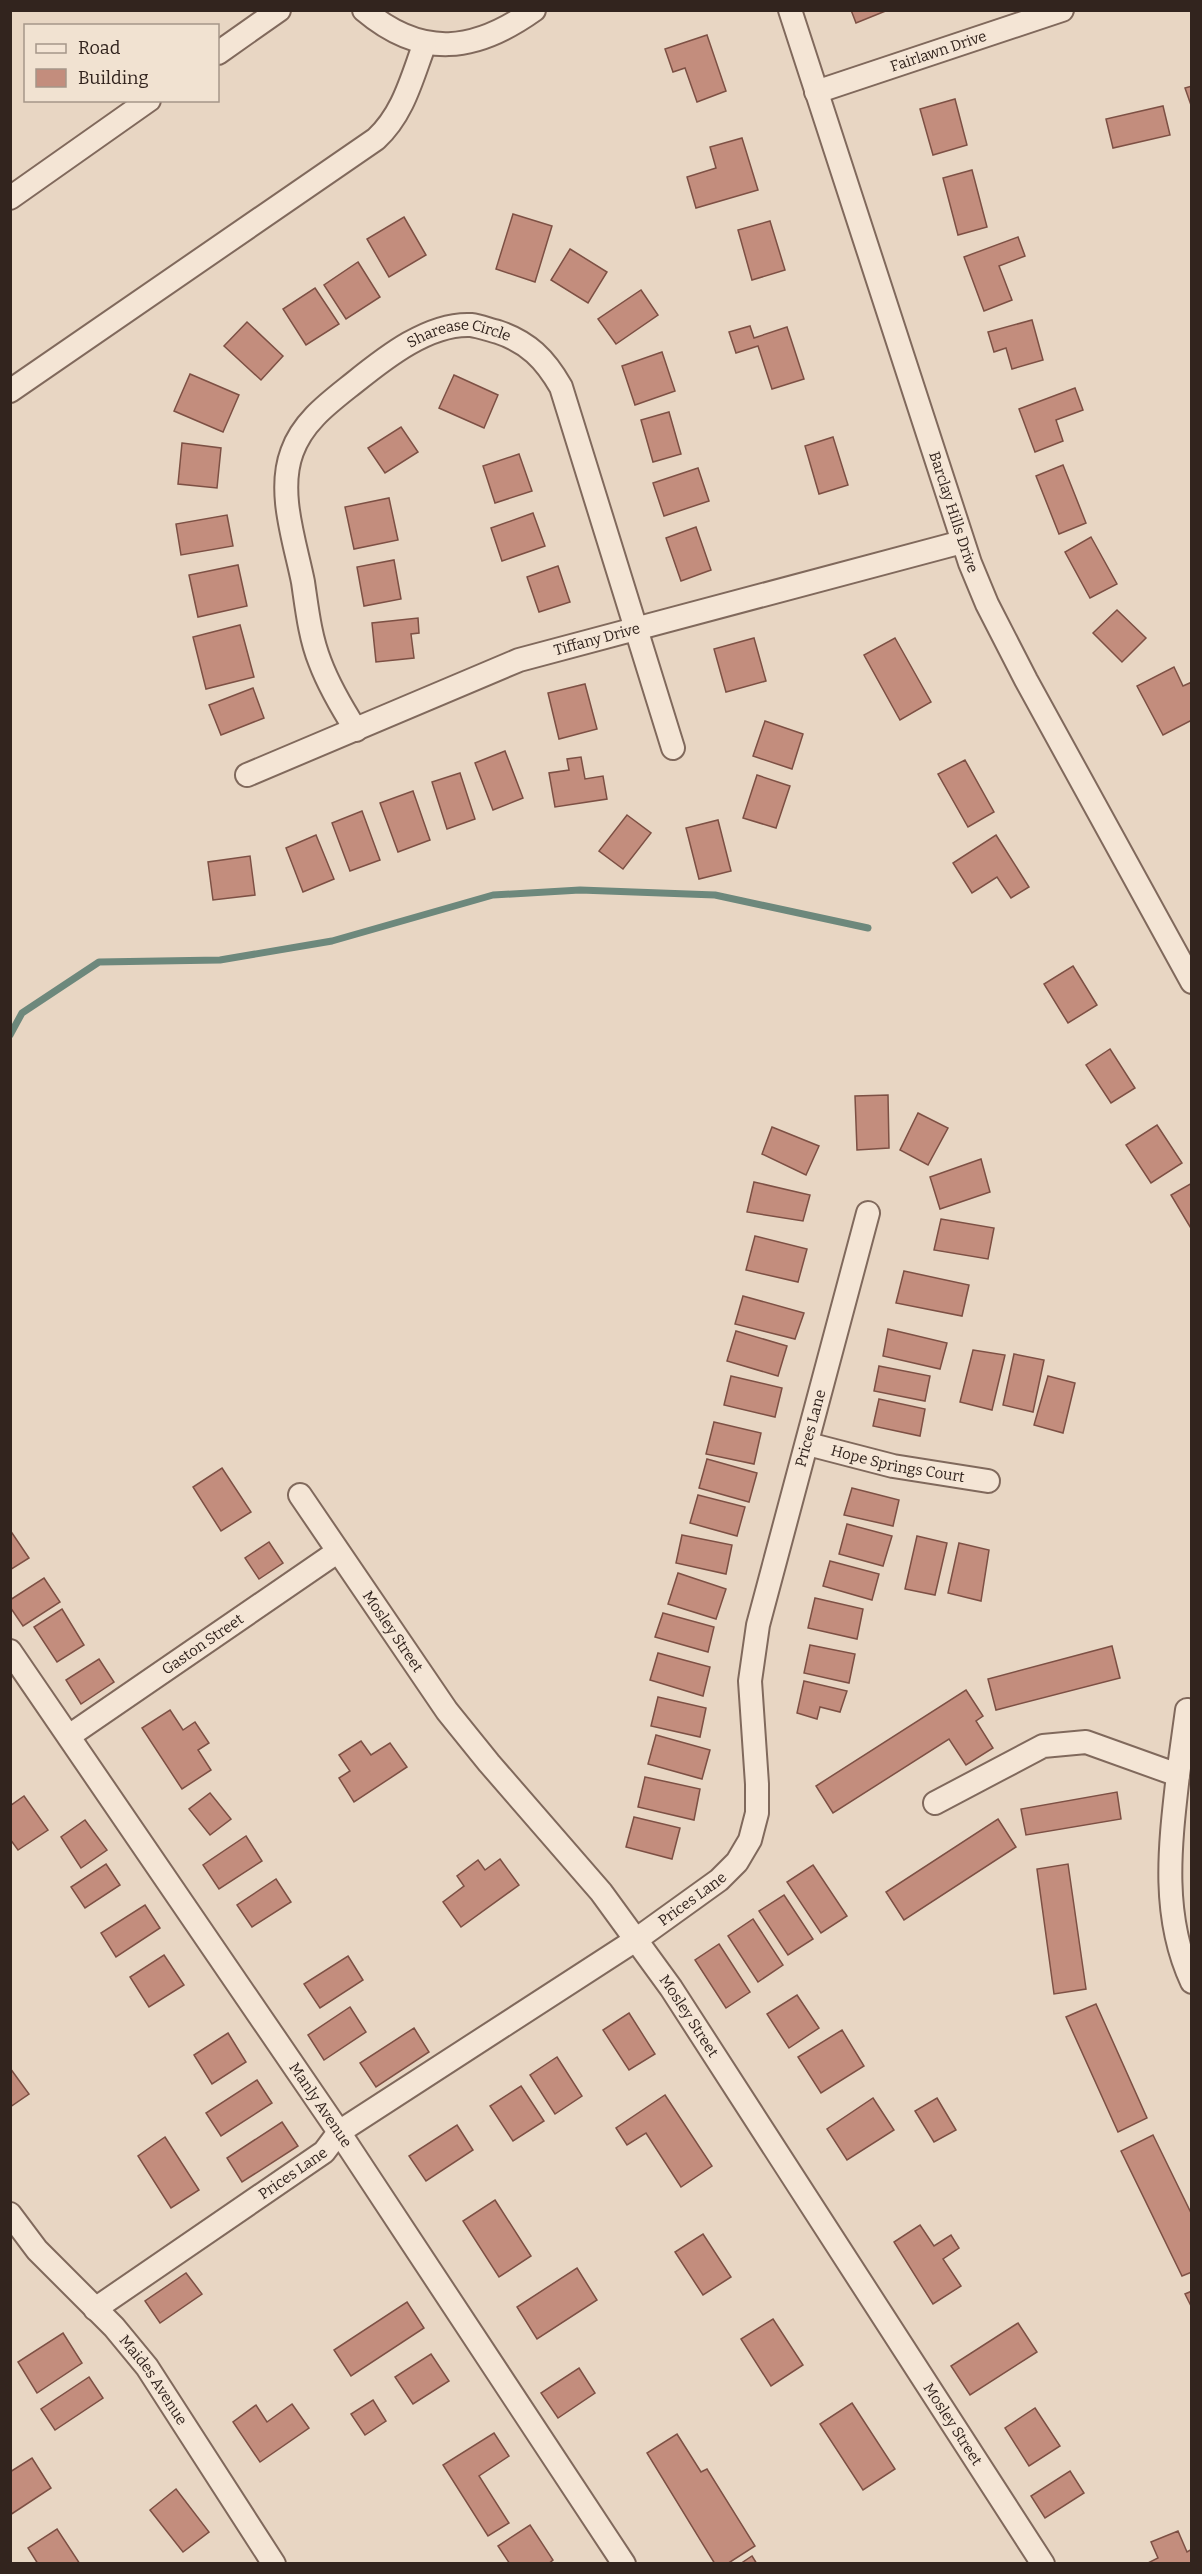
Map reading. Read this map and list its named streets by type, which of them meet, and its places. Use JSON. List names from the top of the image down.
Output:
{
  "streets": {
    "street": [
      "Fairlawn Drive",
      "Sharease Circle",
      "Barclay Hills Drive",
      "Tiffany Drive",
      "Prices Lane",
      "Hope Springs Court",
      "Mosley Street",
      "Gaston Street",
      "Manly Avenue",
      "Maides Avenue"
    ]
  },
  "crossings": [
    ["Fairlawn Drive", "Barclay Hills Drive"],
    ["Sharease Circle", "Tiffany Drive"],
    ["Barclay Hills Drive", "Tiffany Drive"],
    ["Prices Lane", "Hope Springs Court"],
    ["Prices Lane", "Mosley Street"],
    ["Prices Lane", "Manly Avenue"],
    ["Prices Lane", "Maides Avenue"],
    ["Mosley Street", "Gaston Street"],
    ["Gaston Street", "Manly Avenue"]
  ],
  "legend": ["Road", "Building"]
}
